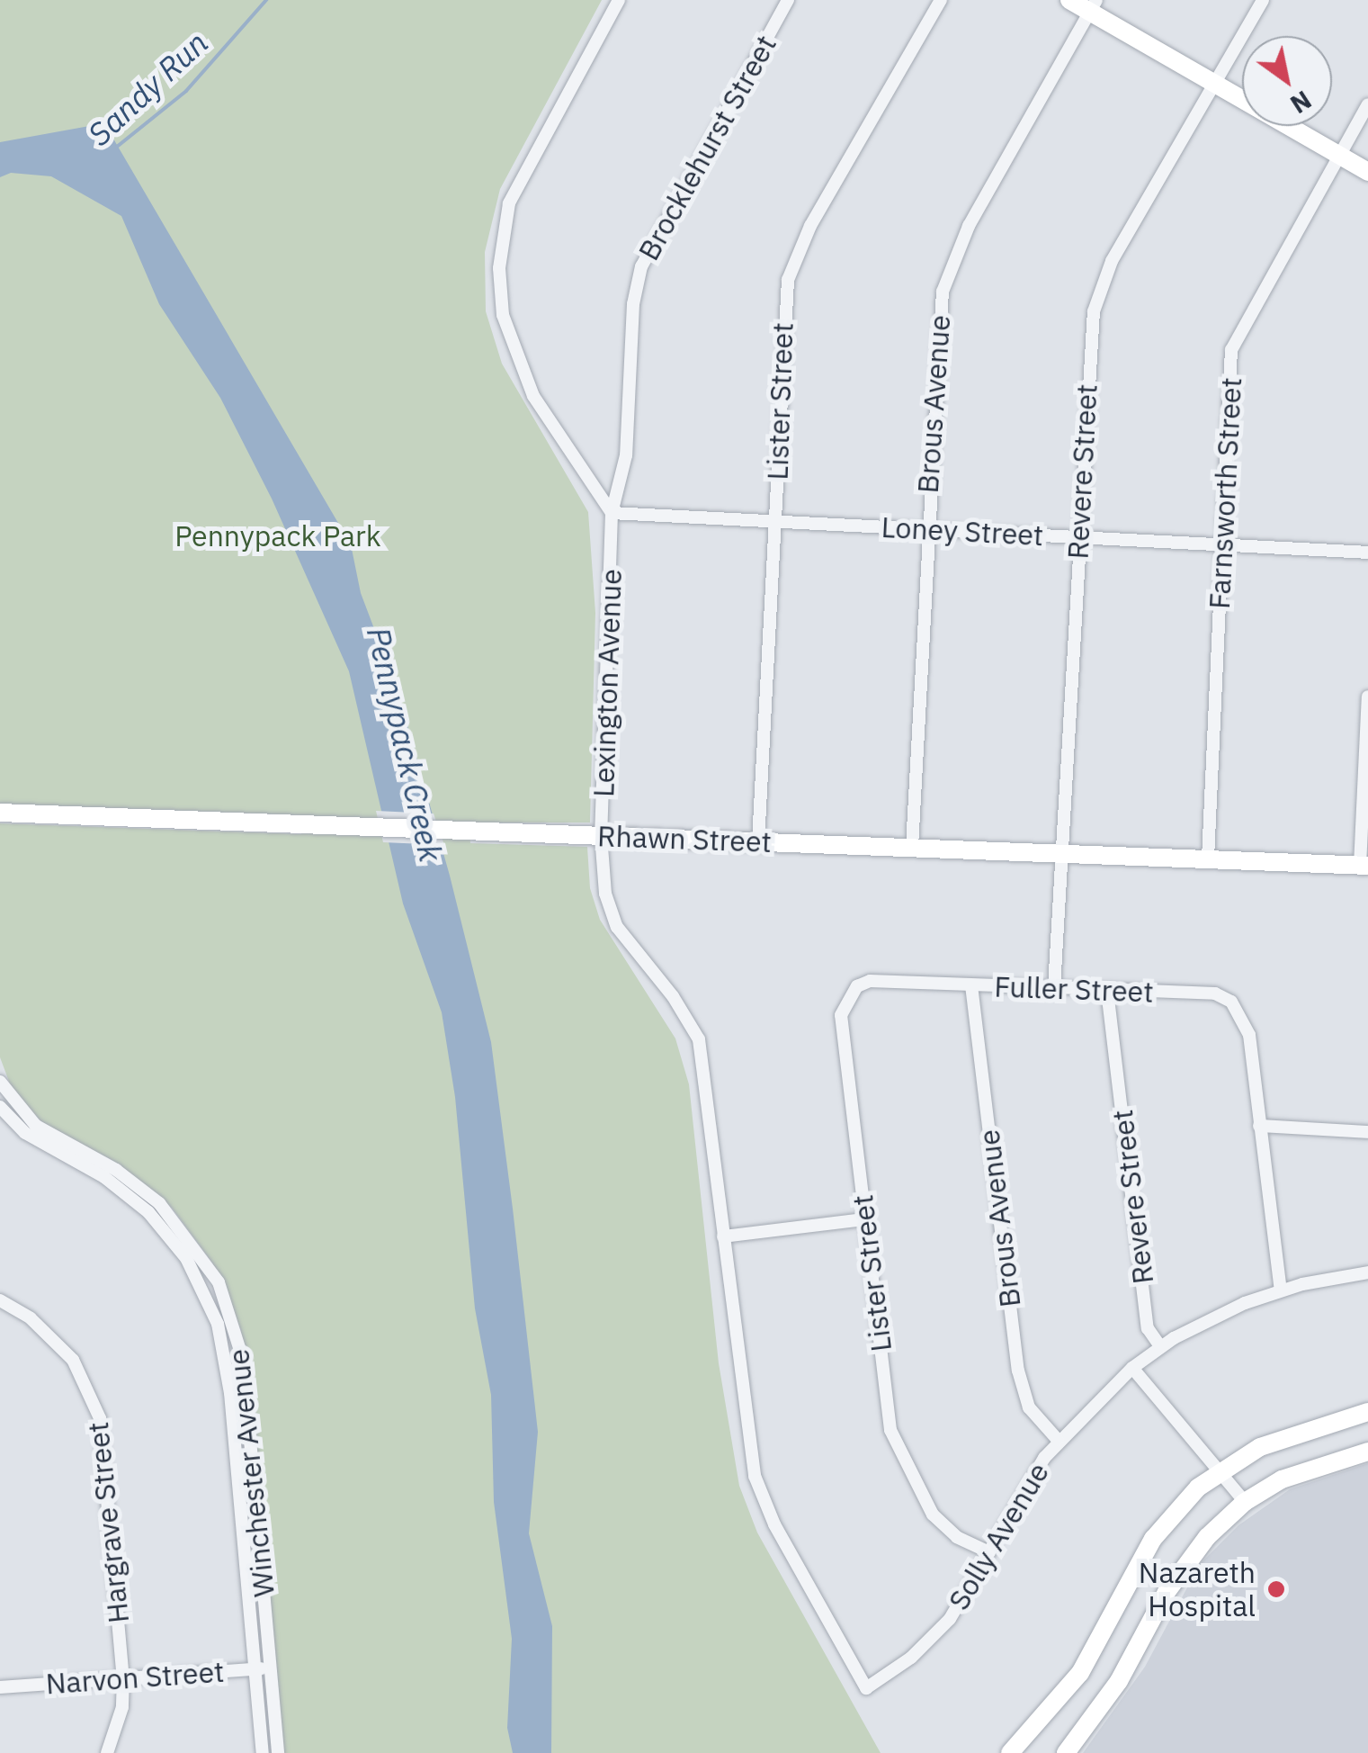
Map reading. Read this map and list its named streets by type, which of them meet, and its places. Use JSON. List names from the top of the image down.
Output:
{
  "streets": {
    "main road": ["Rhawn Street"],
    "street": [
      "Brocklehurst Street",
      "Lister Street",
      "Brous Avenue",
      "Revere Street",
      "Farnsworth Street",
      "Loney Street",
      "Lexington Avenue",
      "Fuller Street",
      "Winchester Avenue",
      "Hargrave Street",
      "Solly Avenue",
      "Narvon Street"
    ]
  },
  "crossings": [
    ["Brocklehurst Street", "Loney Street"],
    ["Brocklehurst Street", "Lexington Avenue"],
    ["Lister Street", "Loney Street"],
    ["Lister Street", "Rhawn Street"],
    ["Lister Street", "Fuller Street"],
    ["Lister Street", "Solly Avenue"],
    ["Brous Avenue", "Loney Street"],
    ["Brous Avenue", "Rhawn Street"],
    ["Brous Avenue", "Fuller Street"],
    ["Brous Avenue", "Solly Avenue"],
    ["Revere Street", "Loney Street"],
    ["Revere Street", "Rhawn Street"],
    ["Revere Street", "Fuller Street"],
    ["Revere Street", "Solly Avenue"],
    ["Farnsworth Street", "Loney Street"],
    ["Farnsworth Street", "Rhawn Street"],
    ["Loney Street", "Lexington Avenue"],
    ["Lexington Avenue", "Rhawn Street"],
    ["Lexington Avenue", "Solly Avenue"],
    ["Winchester Avenue", "Narvon Street"],
    ["Hargrave Street", "Narvon Street"]
  ],
  "water": ["Sandy Run", "Pennypack Creek"],
  "parks": ["Pennypack Park"],
  "places": ["Nazareth Hospital"],
  "north": "bottom right"
}
